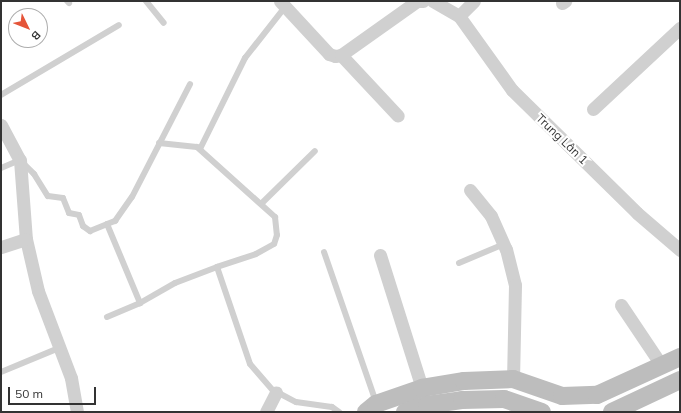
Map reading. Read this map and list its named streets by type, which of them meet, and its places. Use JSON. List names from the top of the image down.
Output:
{
  "streets": {
    "street": ["Trung Lân 1"]
  },
  "scale_bar": "50 m",
  "north": "bottom right"
}
